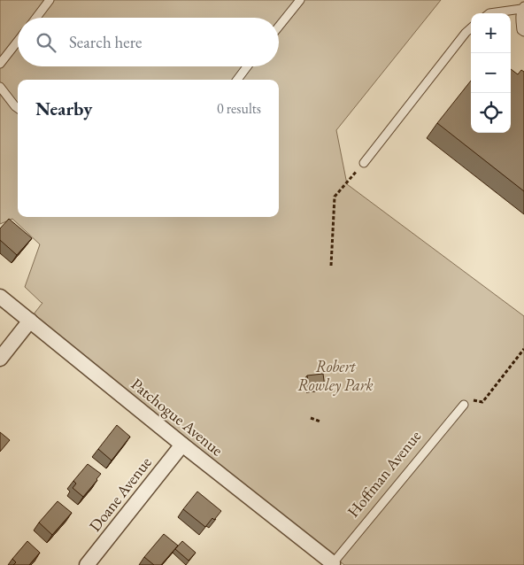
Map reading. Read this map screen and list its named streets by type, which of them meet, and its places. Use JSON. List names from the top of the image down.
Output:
{
  "streets": {
    "street": ["Patchogue Avenue", "Doane Avenue"],
    "lane": ["Hoffman Avenue"]
  },
  "crossings": [
    ["Patchogue Avenue", "Hoffman Avenue"],
    ["Patchogue Avenue", "Doane Avenue"]
  ],
  "parks": ["Robert Rowley Park"],
  "page": {
    "map_buttons": ["+", "−"],
    "search": "Search here",
    "heading": ["Nearby", "0 results"]
  }
}
